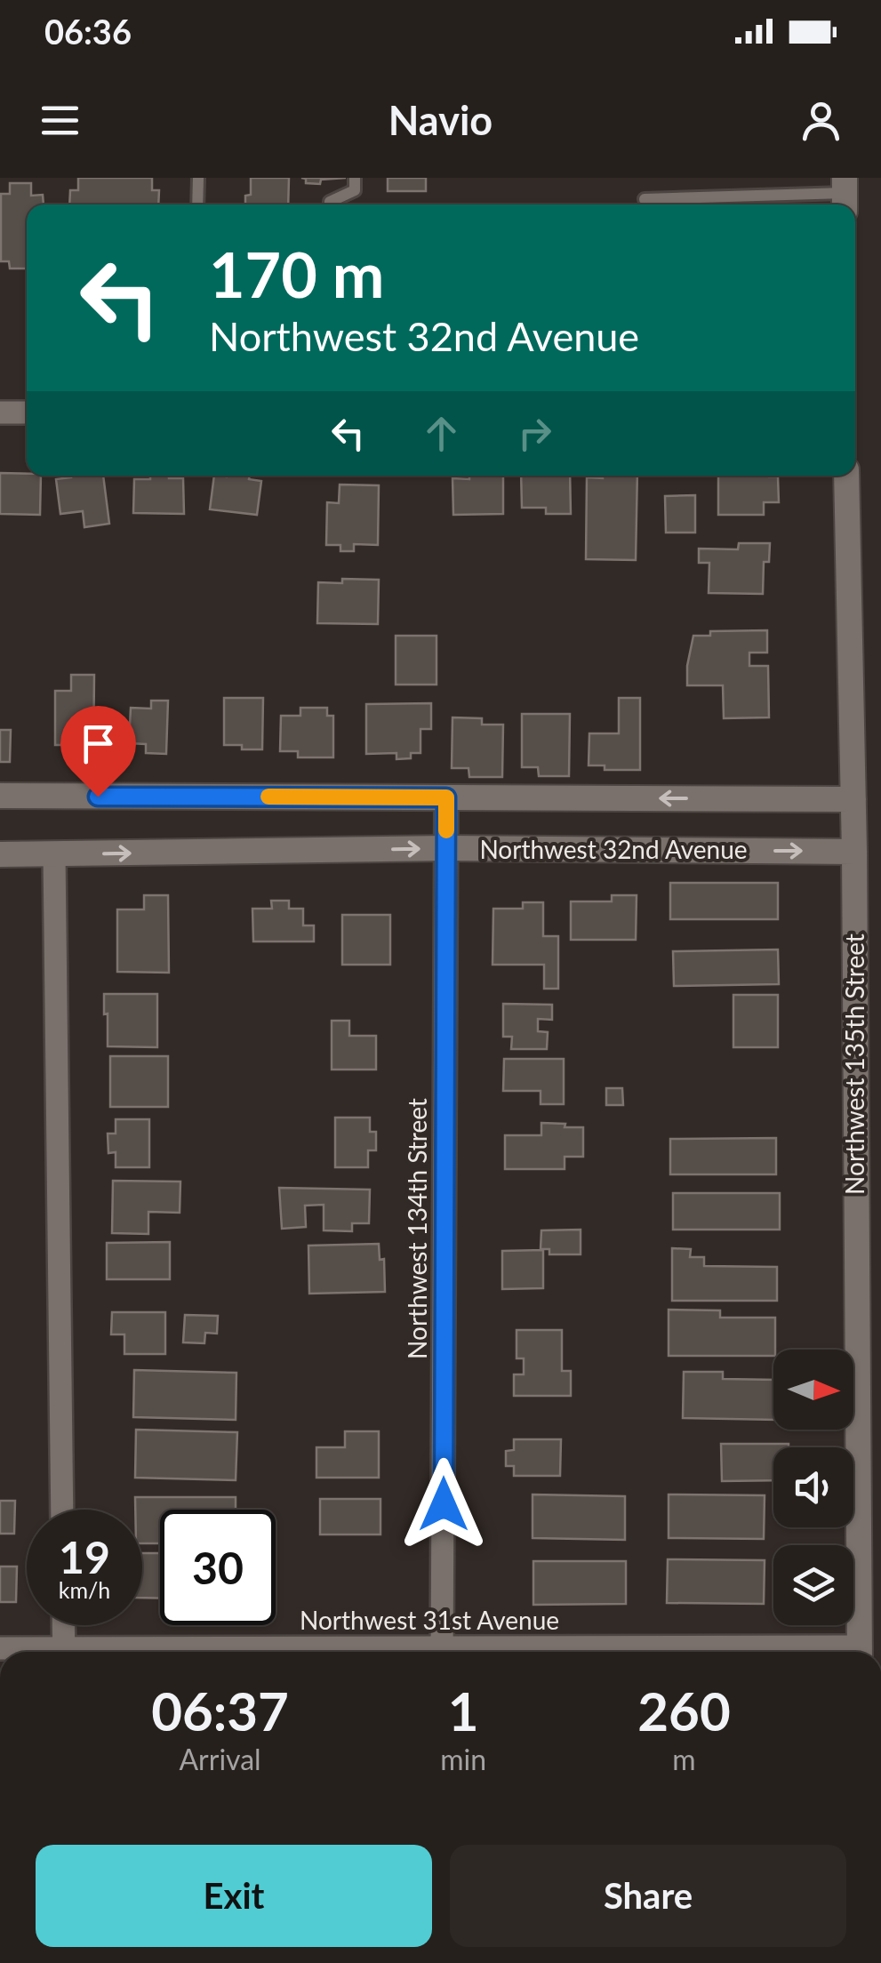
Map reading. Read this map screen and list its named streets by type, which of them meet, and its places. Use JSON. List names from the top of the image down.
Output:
{
  "streets": {
    "main road": ["Northwest 32nd Avenue", "Northwest 135th Street"],
    "street": ["Northwest 134th Street", "Northwest 31st Avenue"]
  },
  "crossings": [
    ["Northwest 32nd Avenue", "Northwest 135th Street"],
    ["Northwest 32nd Avenue", "Northwest 134th Street"]
  ],
  "north": "right",
  "page": {
    "status": "06:36",
    "header": "Navio",
    "turn": ["170 m", "Northwest 32nd Avenue"],
    "speed": "19 km/h",
    "limit": "30",
    "eta": [
      "06:37",
      "Arrival",
      "1",
      "min",
      "260",
      "m"
    ],
    "buttons": ["Exit", "Share"]
  }
}
